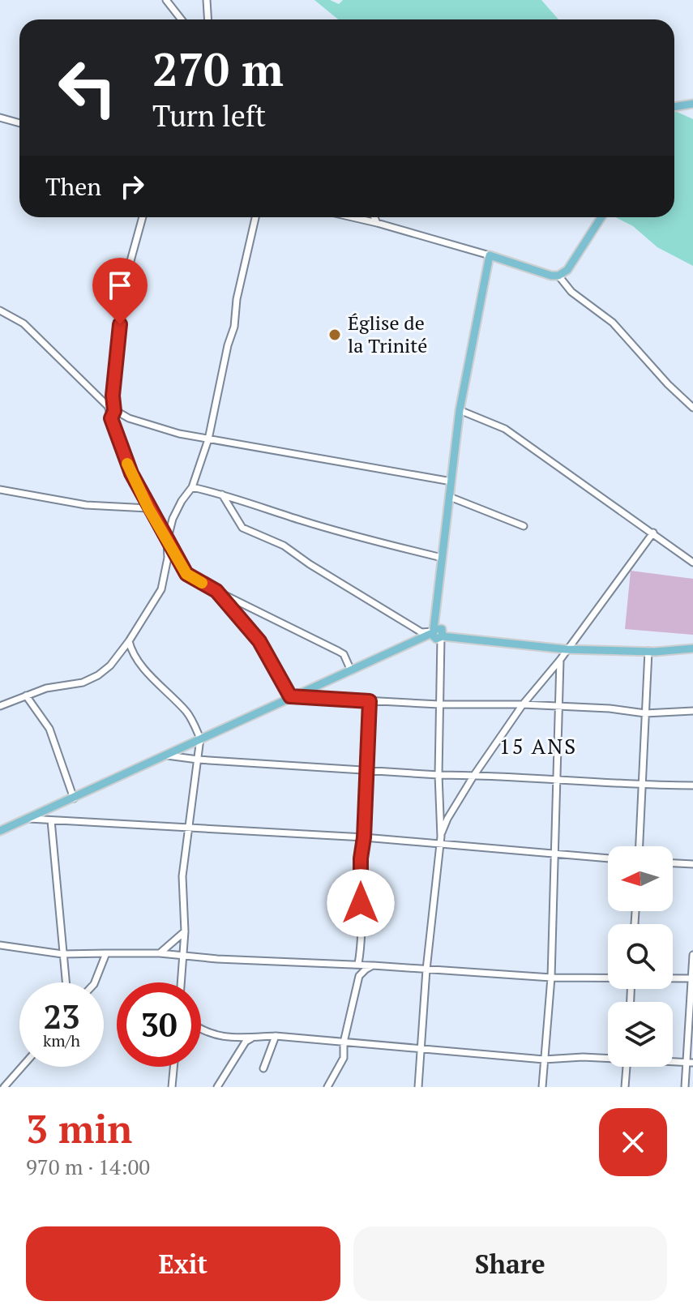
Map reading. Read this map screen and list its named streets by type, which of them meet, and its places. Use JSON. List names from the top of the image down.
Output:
{
  "districts": ["15 ANS"],
  "places": ["Église de la Trinité"],
  "north": "left",
  "page": {
    "turn": ["270 m", "Turn left"],
    "then": "Then",
    "speed": "23 km/h",
    "limit": "30",
    "heading": ["3 min", "970 m · 14:00"],
    "buttons": ["Exit", "Share"]
  }
}
